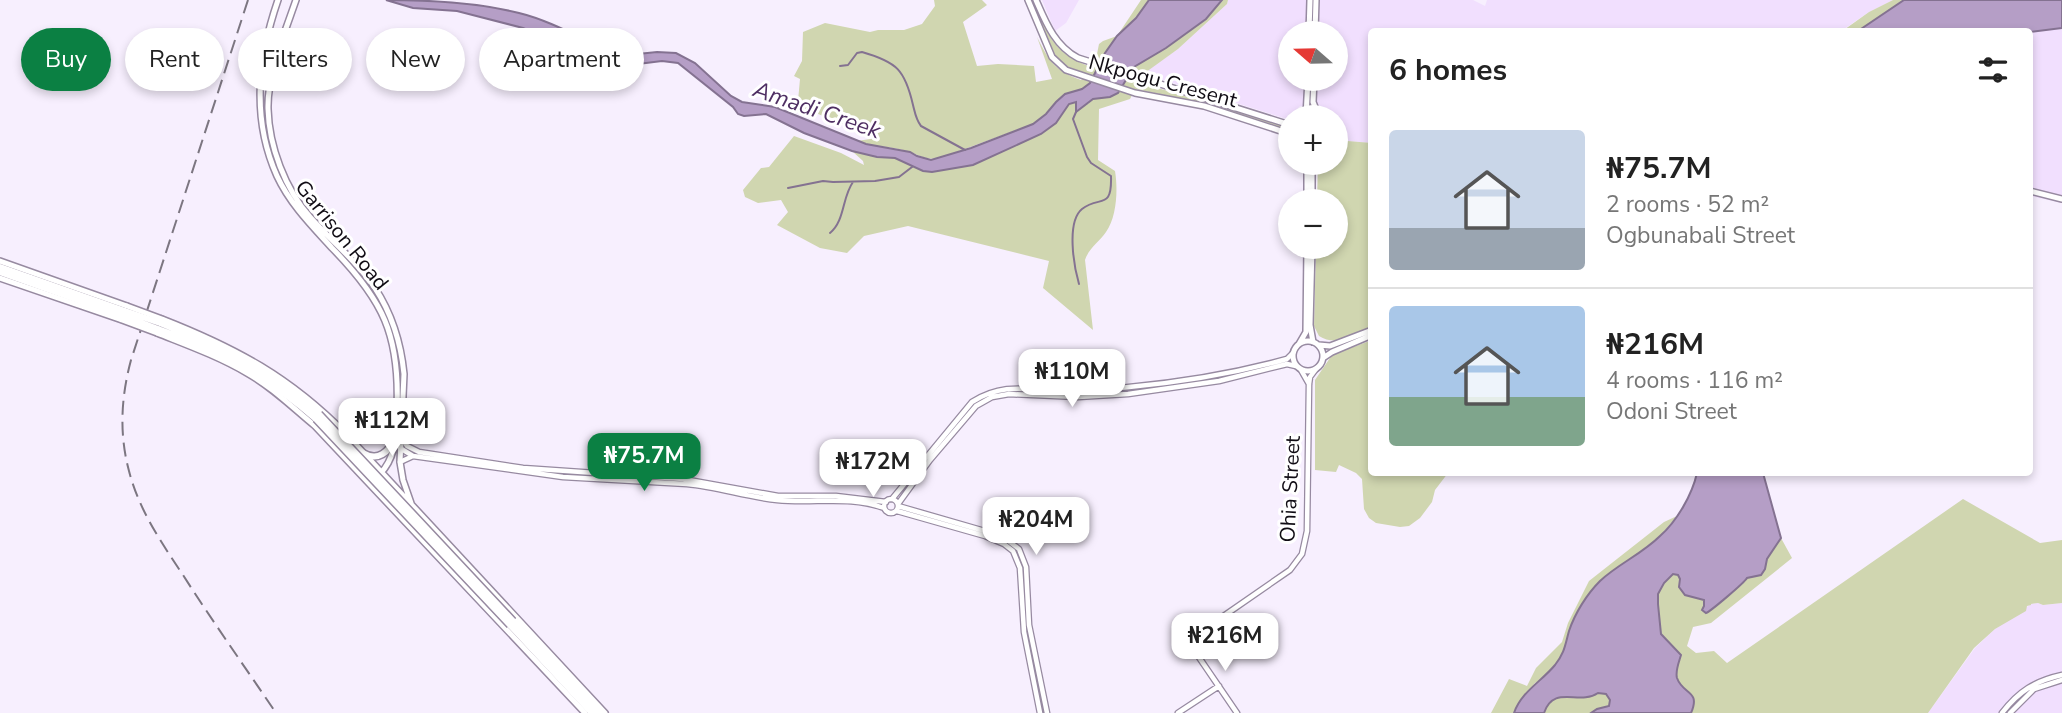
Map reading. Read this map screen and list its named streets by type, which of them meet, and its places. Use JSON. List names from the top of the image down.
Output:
{
  "streets": {
    "main road": ["Nkpogu Cresent", "Garrison Road"],
    "street": ["Ohia Street"]
  },
  "water": ["Amadi Creek"],
  "north": "left",
  "page": {
    "map_buttons": ["+", "−"],
    "chip": [
      "Buy",
      "Rent",
      "Filters",
      "New",
      "Apartment"
    ],
    "heading": "6 homes",
    "list": [
      {
        "name": "₦75.7M",
        "note": "2 rooms · 52 m² · Ogbunabali Street"
      },
      {
        "name": "₦216M",
        "note": "4 rooms · 116 m² · Odoni Street"
      }
    ],
    "price": [
      "₦110M",
      "₦112M",
      "₦75.7M",
      "₦172M",
      "₦204M",
      "₦216M"
    ]
  }
}
